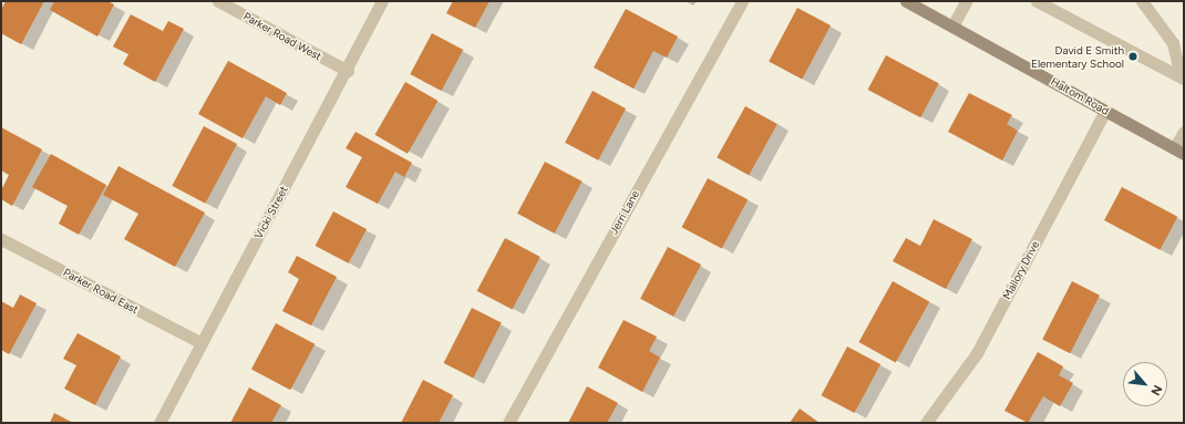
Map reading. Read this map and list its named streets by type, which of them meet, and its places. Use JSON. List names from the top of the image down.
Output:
{
  "streets": {
    "main road": ["Haltom Road"],
    "street": [
      "Parker Road West",
      "Vicki Street",
      "Jerri Lane",
      "Mallory Drive",
      "Parker Road East"
    ]
  },
  "crossings": [
    ["Parker Road West", "Vicki Street"],
    ["Haltom Road", "Mallory Drive"],
    ["Vicki Street", "Parker Road East"]
  ],
  "places": ["David E Smith Elementary School"],
  "north": "bottom right"
}
